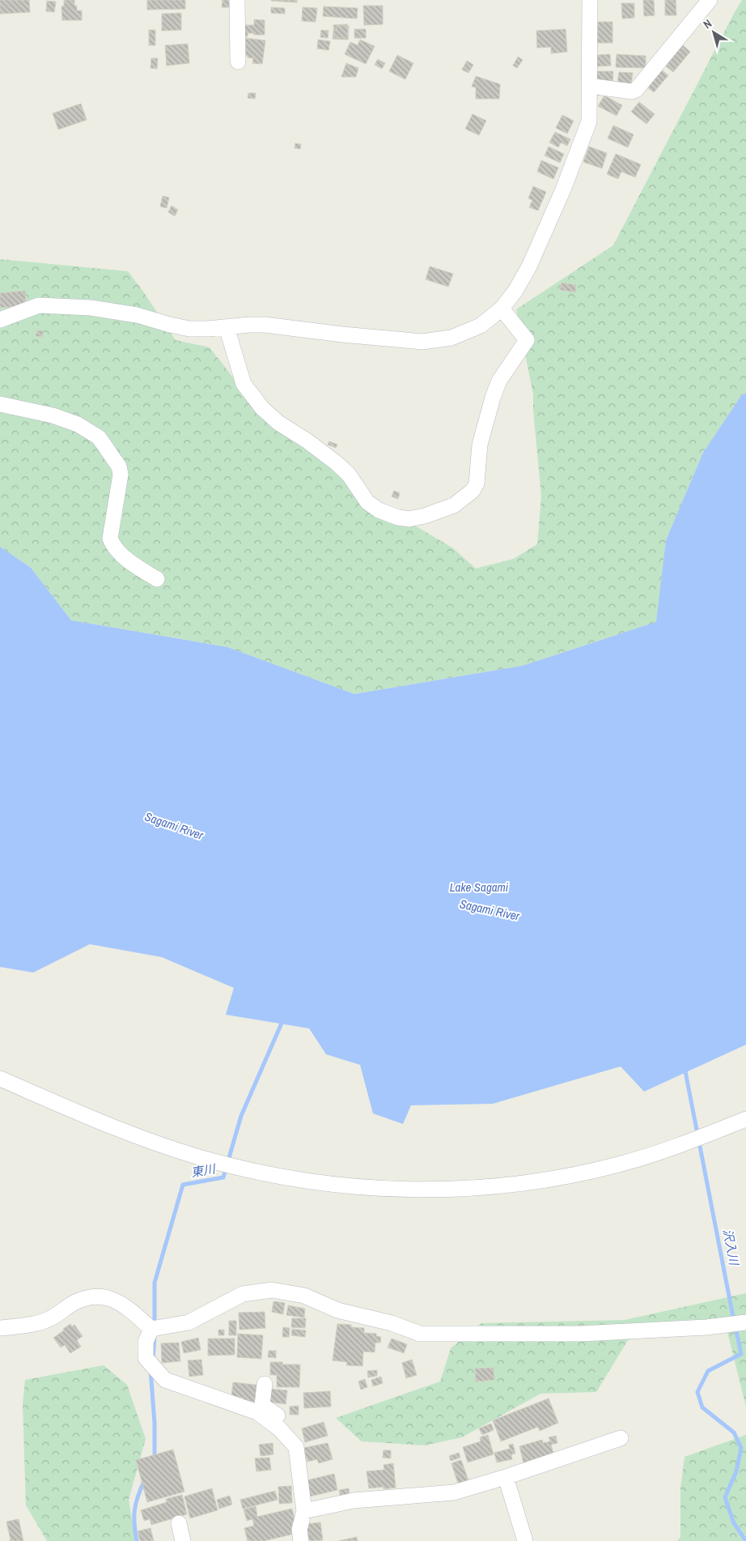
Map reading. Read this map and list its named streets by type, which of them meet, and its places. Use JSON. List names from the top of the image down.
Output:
{
  "water": [
    "Sagami River",
    "Lake Sagami",
    "東川",
    "沢入川"
  ],
  "north": "top left"
}
